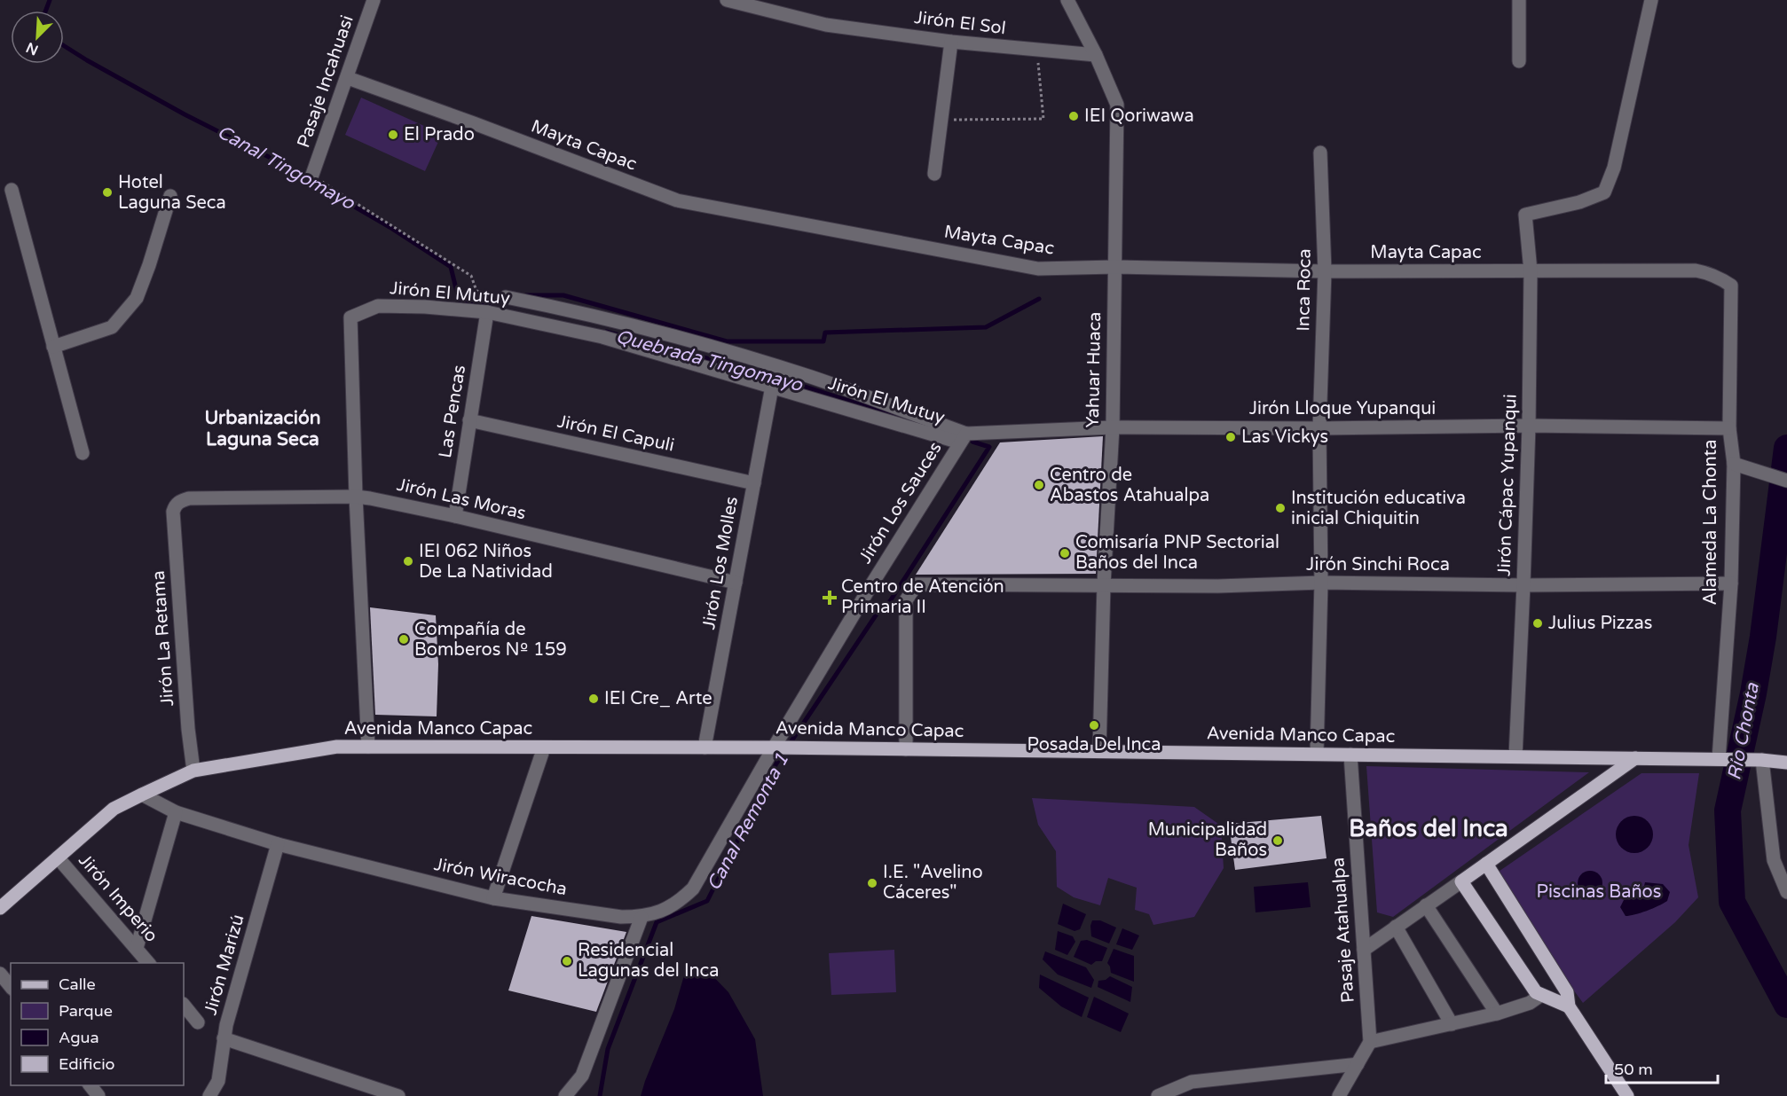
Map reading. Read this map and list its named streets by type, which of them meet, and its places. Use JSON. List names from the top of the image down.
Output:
{
  "streets": {
    "main road": ["Avenida Manco Capac"],
    "street": [
      "Jirón El Sol",
      "Pasaje Incahuasi",
      "Mayta Capac",
      "Inca Roca",
      "Jirón El Mutuy",
      "Yahuar Huaca",
      "Jirón Lloque Yupanqui",
      "Las Pencas",
      "Jirón El Capuli",
      "Jirón Cápac Yupanqui",
      "Jirón Las Moras",
      "Jirón Los Sauces",
      "Alameda La Chonta",
      "Jirón Los Molles",
      "Jirón Sinchi Roca",
      "Jirón La Retama",
      "Jirón Wiracocha",
      "Jirón Imperio",
      "Pasaje Atahualpa",
      "Jirón Marizú"
    ]
  },
  "crossings": [
    ["Jirón El Sol", "Yahuar Huaca"],
    ["Pasaje Incahuasi", "Mayta Capac"],
    ["Mayta Capac", "Inca Roca"],
    ["Mayta Capac", "Yahuar Huaca"],
    ["Mayta Capac", "Jirón Cápac Yupanqui"],
    ["Mayta Capac", "Alameda La Chonta"],
    ["Inca Roca", "Jirón Lloque Yupanqui"],
    ["Inca Roca", "Jirón Sinchi Roca"],
    ["Inca Roca", "Avenida Manco Capac"],
    ["Jirón El Mutuy", "Jirón Lloque Yupanqui"],
    ["Jirón El Mutuy", "Las Pencas"],
    ["Jirón El Mutuy", "Jirón Las Moras"],
    ["Jirón El Mutuy", "Jirón Los Sauces"],
    ["Jirón El Mutuy", "Jirón Los Molles"],
    ["Jirón El Mutuy", "Avenida Manco Capac"],
    ["Yahuar Huaca", "Jirón Lloque Yupanqui"],
    ["Yahuar Huaca", "Jirón Sinchi Roca"],
    ["Yahuar Huaca", "Avenida Manco Capac"],
    ["Jirón Lloque Yupanqui", "Jirón Cápac Yupanqui"],
    ["Jirón Lloque Yupanqui", "Jirón Los Sauces"],
    ["Jirón Lloque Yupanqui", "Alameda La Chonta"],
    ["Las Pencas", "Jirón El Capuli"],
    ["Las Pencas", "Jirón Las Moras"],
    ["Jirón El Capuli", "Jirón Los Molles"],
    ["Jirón Cápac Yupanqui", "Jirón Sinchi Roca"],
    ["Jirón Cápac Yupanqui", "Avenida Manco Capac"],
    ["Jirón Las Moras", "Jirón Los Molles"],
    ["Jirón Las Moras", "Jirón La Retama"],
    ["Jirón Los Sauces", "Avenida Manco Capac"],
    ["Jirón Los Sauces", "Jirón Wiracocha"],
    ["Alameda La Chonta", "Jirón Sinchi Roca"],
    ["Alameda La Chonta", "Avenida Manco Capac"],
    ["Jirón Los Molles", "Avenida Manco Capac"],
    ["Jirón Sinchi Roca", "Avenida Manco Capac"],
    ["Jirón La Retama", "Avenida Manco Capac"],
    ["Avenida Manco Capac", "Jirón Wiracocha"],
    ["Avenida Manco Capac", "Jirón Imperio"],
    ["Avenida Manco Capac", "Pasaje Atahualpa"],
    ["Jirón Wiracocha", "Jirón Marizú"]
  ],
  "districts": ["Urbanización Laguna Seca", "Baños del Inca"],
  "water": [
    "Canal Tingomayo",
    "Quebrada Tingomayo",
    "Río Chonta",
    "Canal Remonta 1"
  ],
  "parks": ["Piscinas Baños"],
  "places": {
    "other": [
      "IEI Qoriwawa",
      "El Prado",
      "Hotel Laguna Seca",
      "Las Vickys",
      "Centro de Abastos Atahualpa",
      "Institución educativa inicial Chiquitin",
      "Comisaría PNP Sectorial Baños del Inca",
      "IEI 062 Niños De La Natividad",
      "Julius Pizzas",
      "Compañía de Bomberos Nº 159",
      "IEI Cre_ Arte",
      "Posada Del Inca",
      "Municipalidad Baños",
      "I.E. \"Avelino Cáceres\"",
      "Residencial Lagunas del Inca"
    ],
    "health": ["Centro de Atención Primaria II"]
  },
  "legend": [
    "Calle",
    "Parque",
    "Agua",
    "Edificio"
  ],
  "scale_bar": "50 m",
  "north": "bottom left"
}
